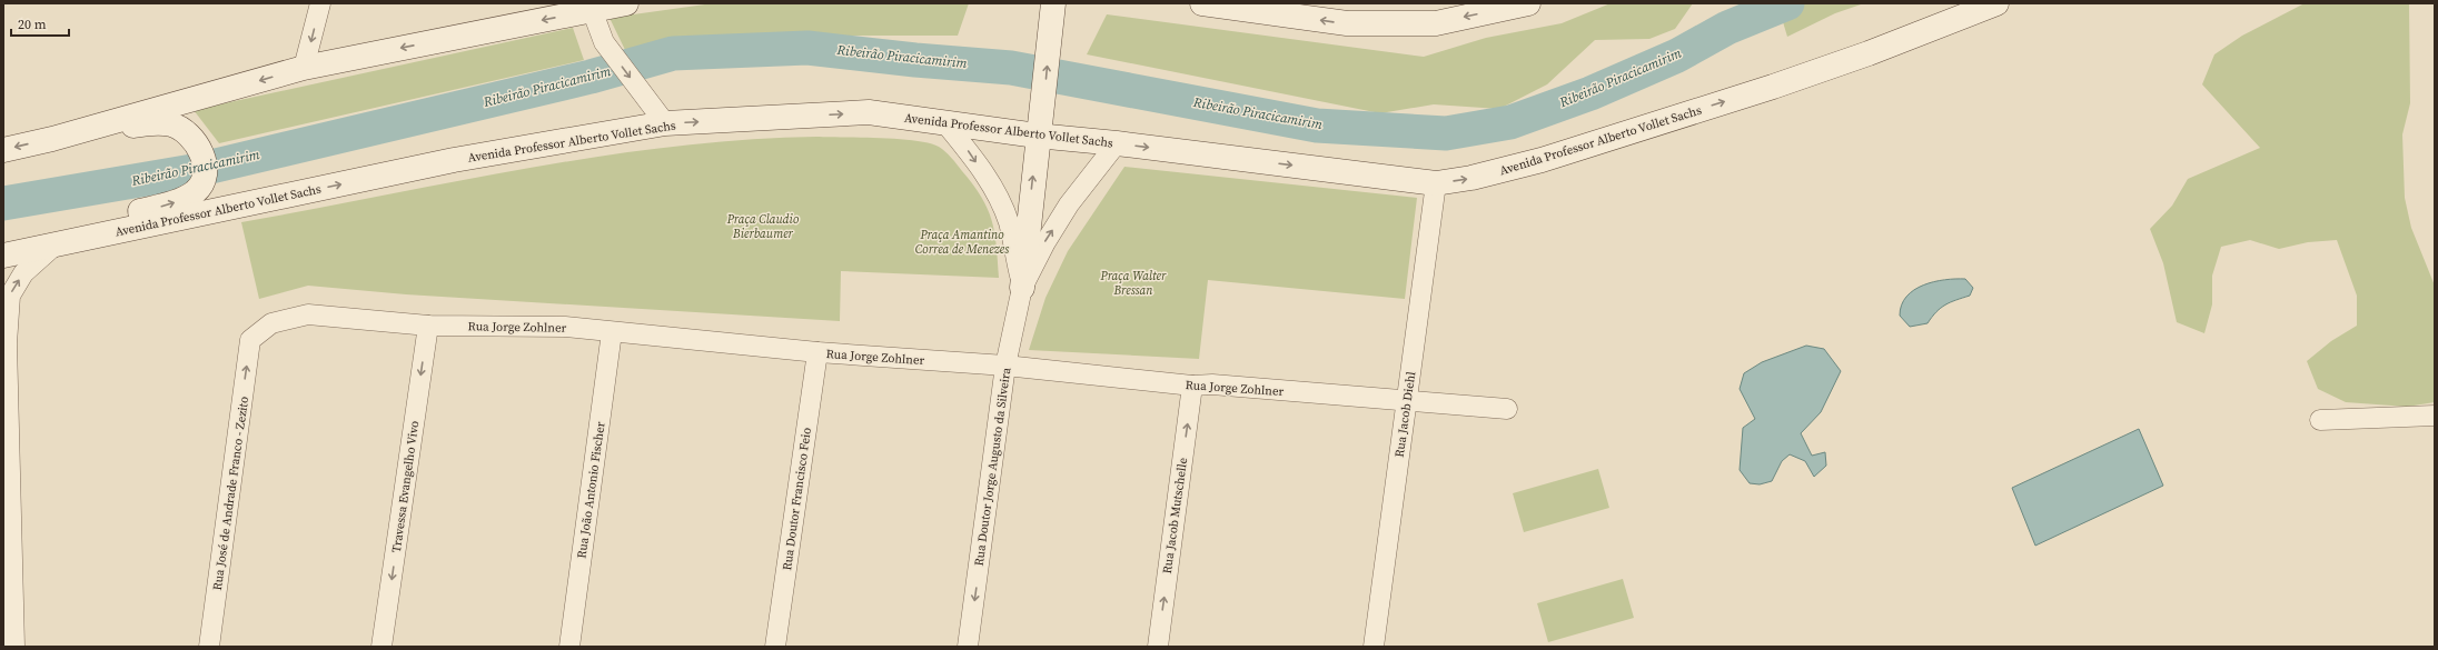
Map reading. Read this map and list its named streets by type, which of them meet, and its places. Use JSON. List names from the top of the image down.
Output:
{
  "streets": {
    "main road": ["Avenida Professor Alberto Vollet Sachs"],
    "street": [
      "Rua Jorge Zohlner",
      "Rua Jacob Diehl",
      "Rua Doutor Jorge Augusto da Silveira",
      "Travessa Evangelho Vivo",
      "Rua João Antonio Fischer",
      "Rua José de Andrade Franco - Zezito",
      "Rua Doutor Francisco Feio",
      "Rua Jacob Mutschelle"
    ]
  },
  "crossings": [
    ["Avenida Professor Alberto Vollet Sachs", "Rua Jacob Diehl"],
    ["Avenida Professor Alberto Vollet Sachs", "Rua Doutor Jorge Augusto da Silveira"],
    ["Rua Jorge Zohlner", "Rua Jacob Diehl"],
    ["Rua Jorge Zohlner", "Rua Doutor Jorge Augusto da Silveira"],
    ["Rua Jorge Zohlner", "Travessa Evangelho Vivo"],
    ["Rua Jorge Zohlner", "Rua João Antonio Fischer"],
    ["Rua Jorge Zohlner", "Rua José de Andrade Franco - Zezito"],
    ["Rua Jorge Zohlner", "Rua Doutor Francisco Feio"],
    ["Rua Jorge Zohlner", "Rua Jacob Mutschelle"]
  ],
  "one_way": ["Travessa Evangelho Vivo", "Rua José de Andrade Franco - Zezito", "Rua Jacob Mutschelle"],
  "water": ["Ribeirão Piracicamirim"],
  "parks": ["Praça Claudio Bierbaumer", "Praça Amantino Correa de Menezes", "Praça Walter Bressan"],
  "scale_bar": "20 m"
}
